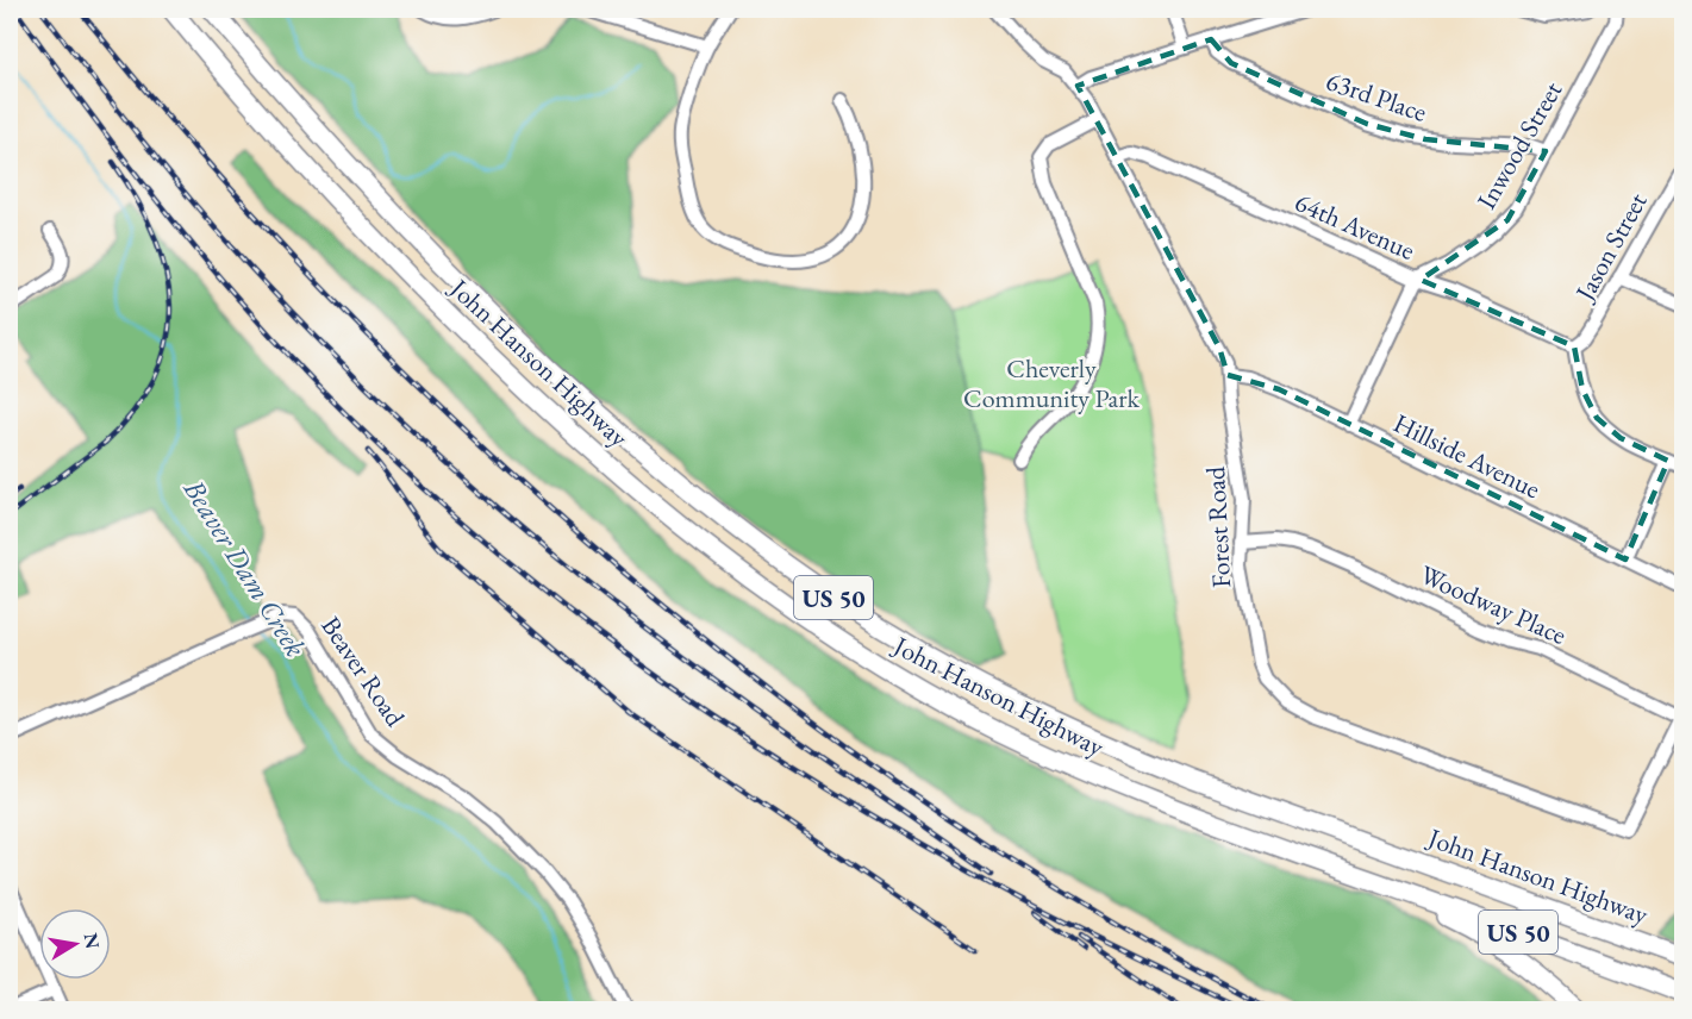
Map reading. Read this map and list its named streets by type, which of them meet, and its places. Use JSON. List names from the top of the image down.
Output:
{
  "streets": {
    "highway": ["John Hanson Highway", "US 50"],
    "street": [
      "63rd Place",
      "Inwood Street",
      "64th Avenue",
      "Jason Street",
      "Hillside Avenue",
      "Forest Road",
      "Woodway Place",
      "Beaver Road"
    ]
  },
  "crossings": [
    ["63rd Place", "Inwood Street"],
    ["Inwood Street", "64th Avenue"],
    ["64th Avenue", "Jason Street"],
    ["64th Avenue", "Forest Road"],
    ["Hillside Avenue", "Forest Road"],
    ["Forest Road", "Woodway Place"]
  ],
  "water": ["Beaver Dam Creek"],
  "parks": ["Cheverly Community Park"],
  "north": "right"
}
